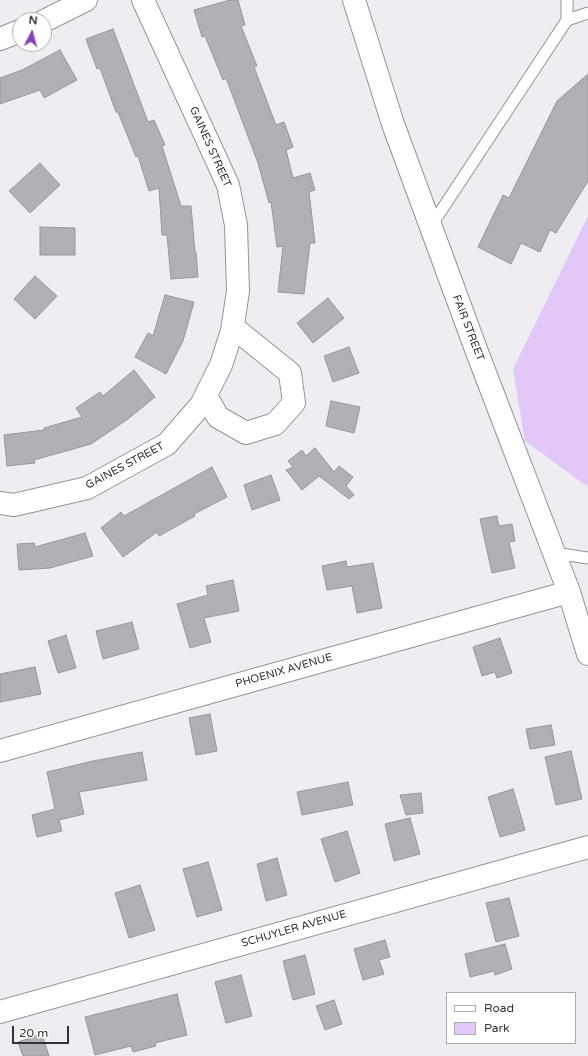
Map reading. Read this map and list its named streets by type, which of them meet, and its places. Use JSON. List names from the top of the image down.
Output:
{
  "streets": {
    "street": [
      "GAINES STREET",
      "FAIR STREET",
      "PHOENIX AVENUE",
      "SCHUYLER AVENUE"
    ]
  },
  "crossings": [
    ["FAIR STREET", "PHOENIX AVENUE"]
  ],
  "legend": ["Road", "Park"],
  "scale_bar": "20 m",
  "north": "top"
}
